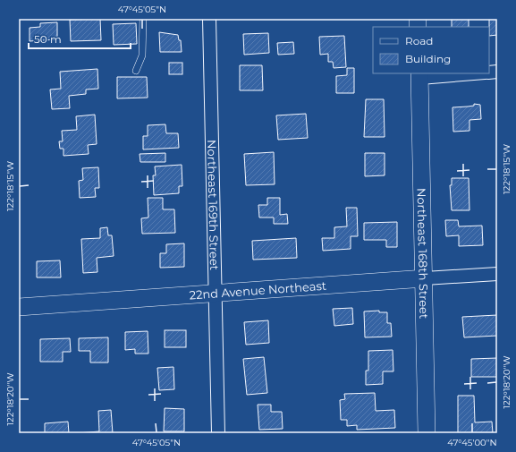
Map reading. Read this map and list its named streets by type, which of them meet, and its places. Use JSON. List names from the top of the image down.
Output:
{
  "streets": {
    "street": ["Northeast 169th Street", "Northeast 168th Street", "22nd Avenue Northeast"]
  },
  "crossings": [
    ["Northeast 169th Street", "22nd Avenue Northeast"],
    ["Northeast 168th Street", "22nd Avenue Northeast"]
  ],
  "legend": ["Road", "Building"],
  "scale_bar": "50 m",
  "coordinates": [
    "47°45'05\"N",
    "122°18'15\"W",
    "122°18'20\"W",
    "47°45'00\"N"
  ]
}
